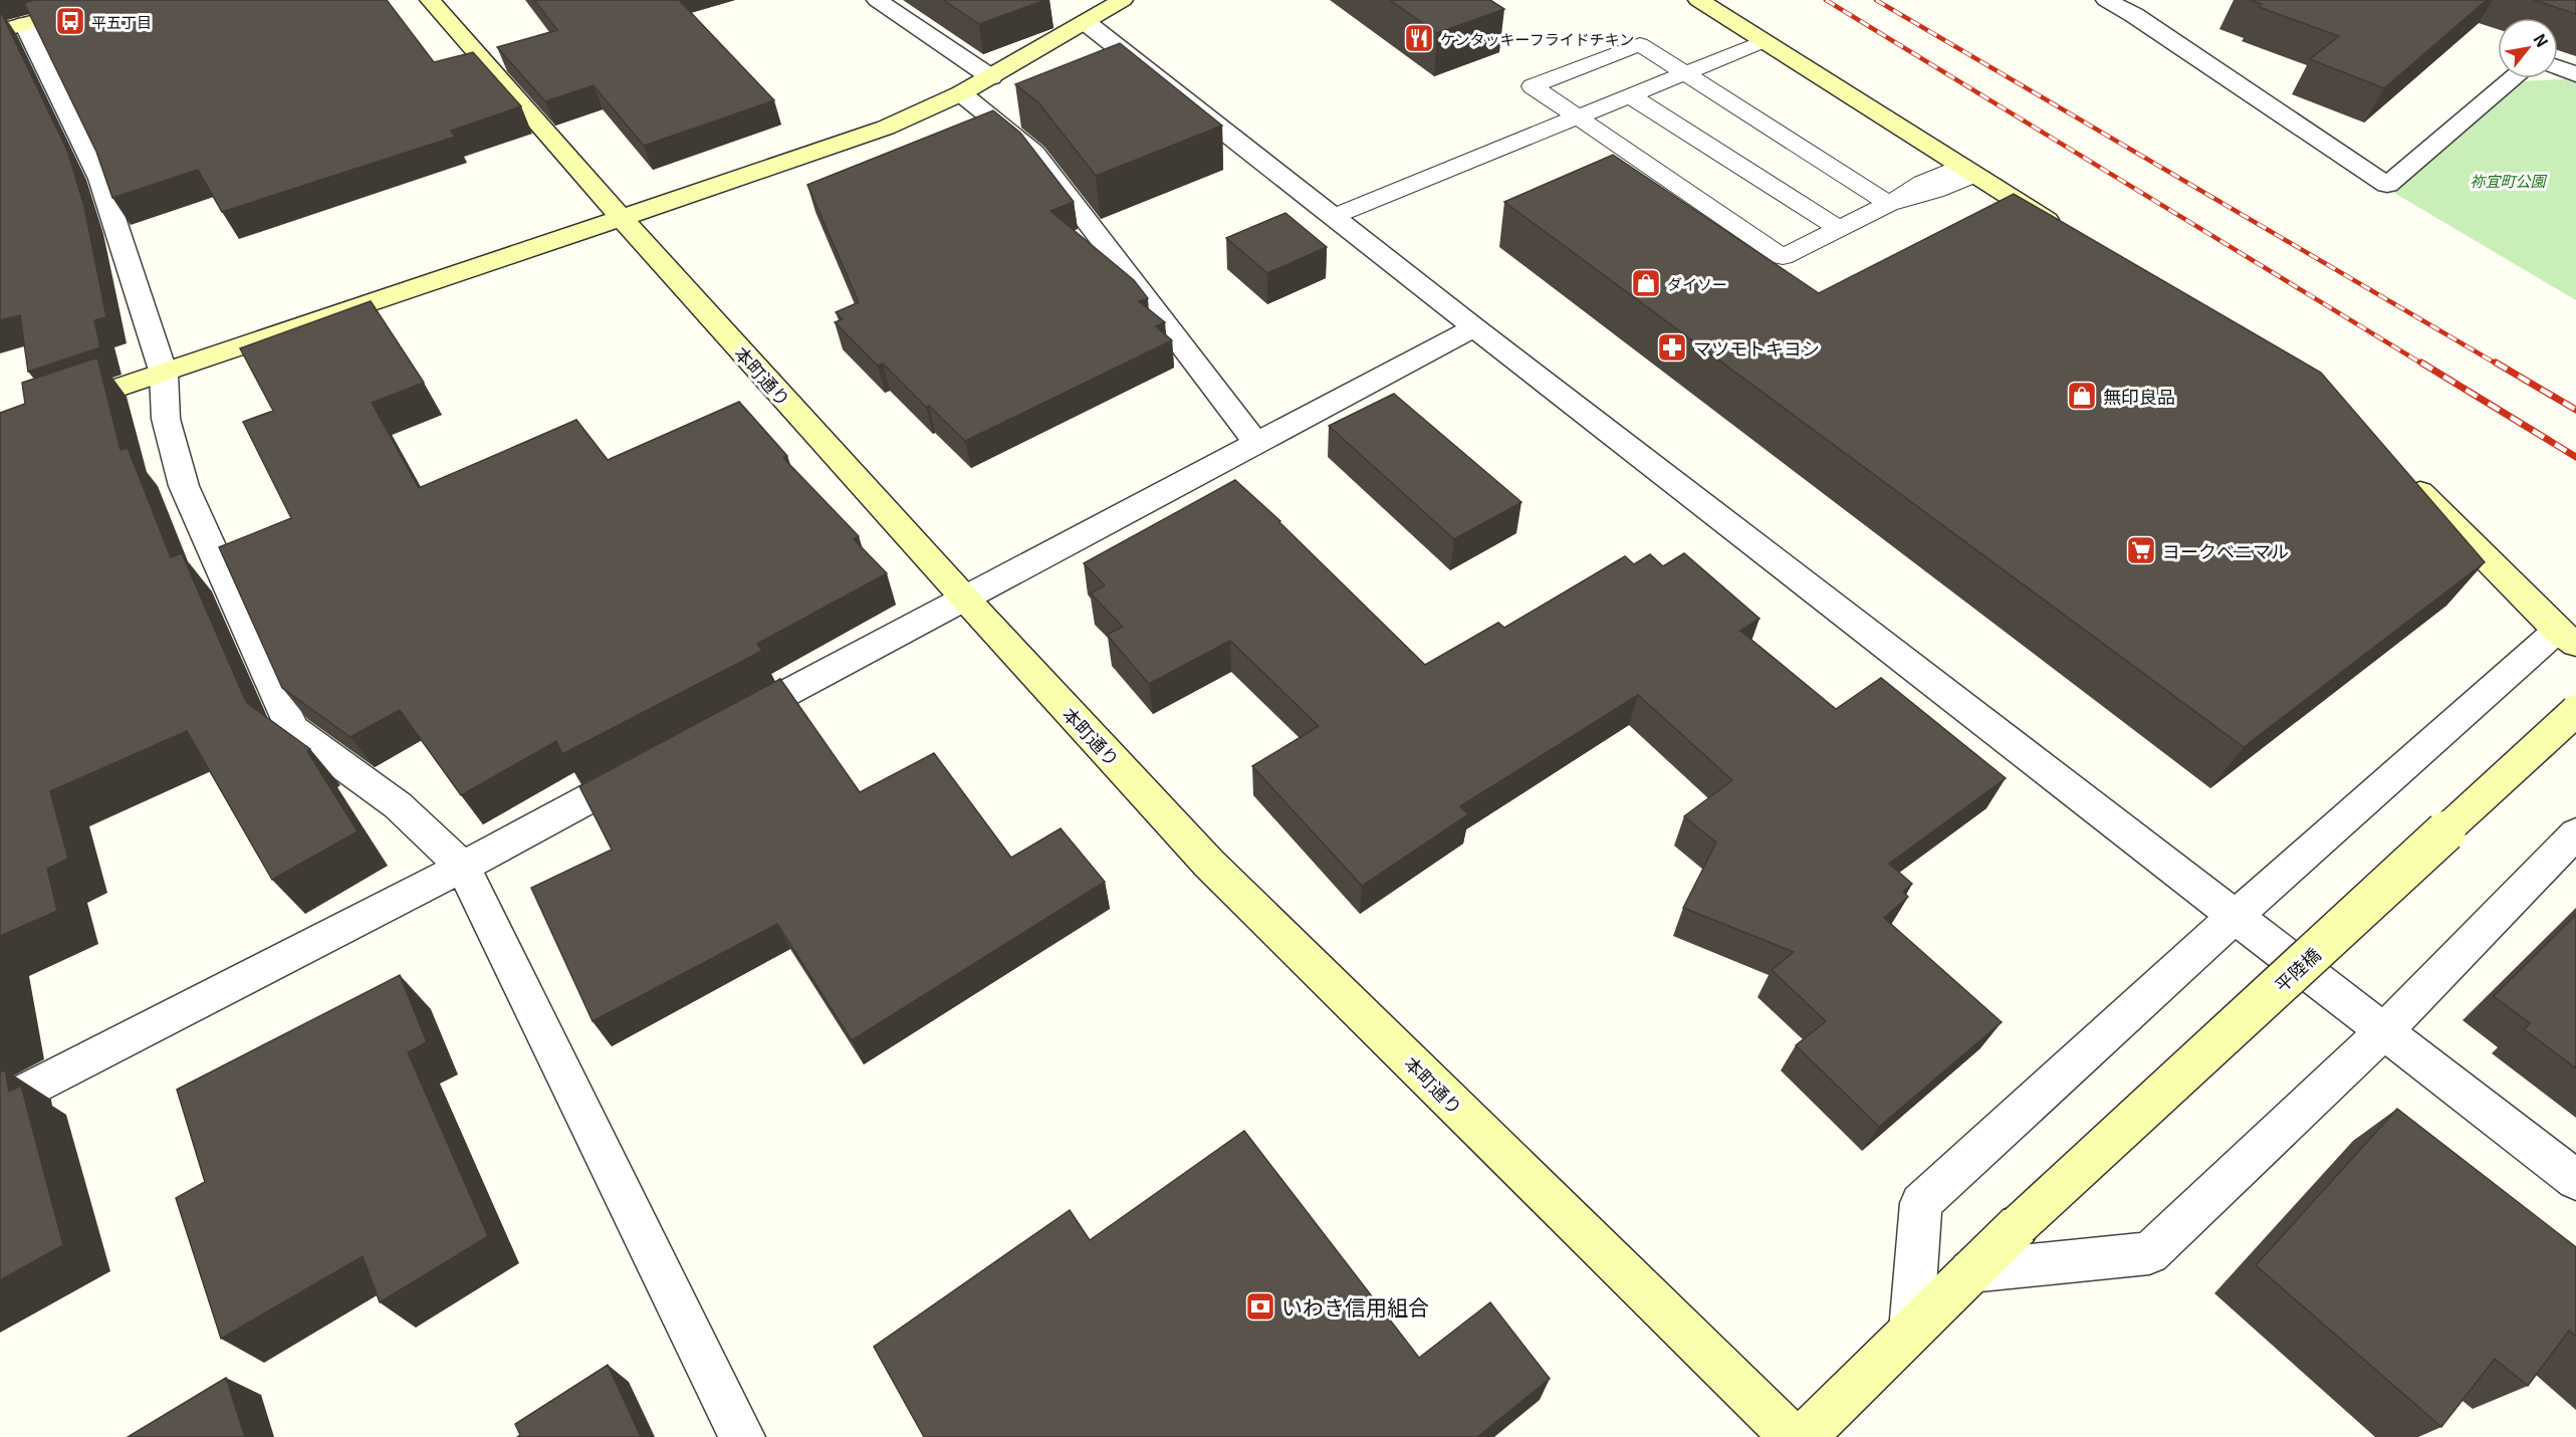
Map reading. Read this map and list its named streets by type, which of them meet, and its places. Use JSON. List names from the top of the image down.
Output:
{
  "streets": {
    "street": ["本町通り", "平陸橋"]
  },
  "parks": ["祢宜町公園"],
  "places": {
    "bus stop": ["平五丁目"],
    "restaurant": ["ケンタッキーフライドチキン"],
    "shop": ["ダイソー", "無印良品"],
    "pharmacy": ["マツモトキヨシ"],
    "supermarket": ["ヨークベニマル"],
    "bank": ["いわき信用組合"]
  },
  "north": "top right"
}
